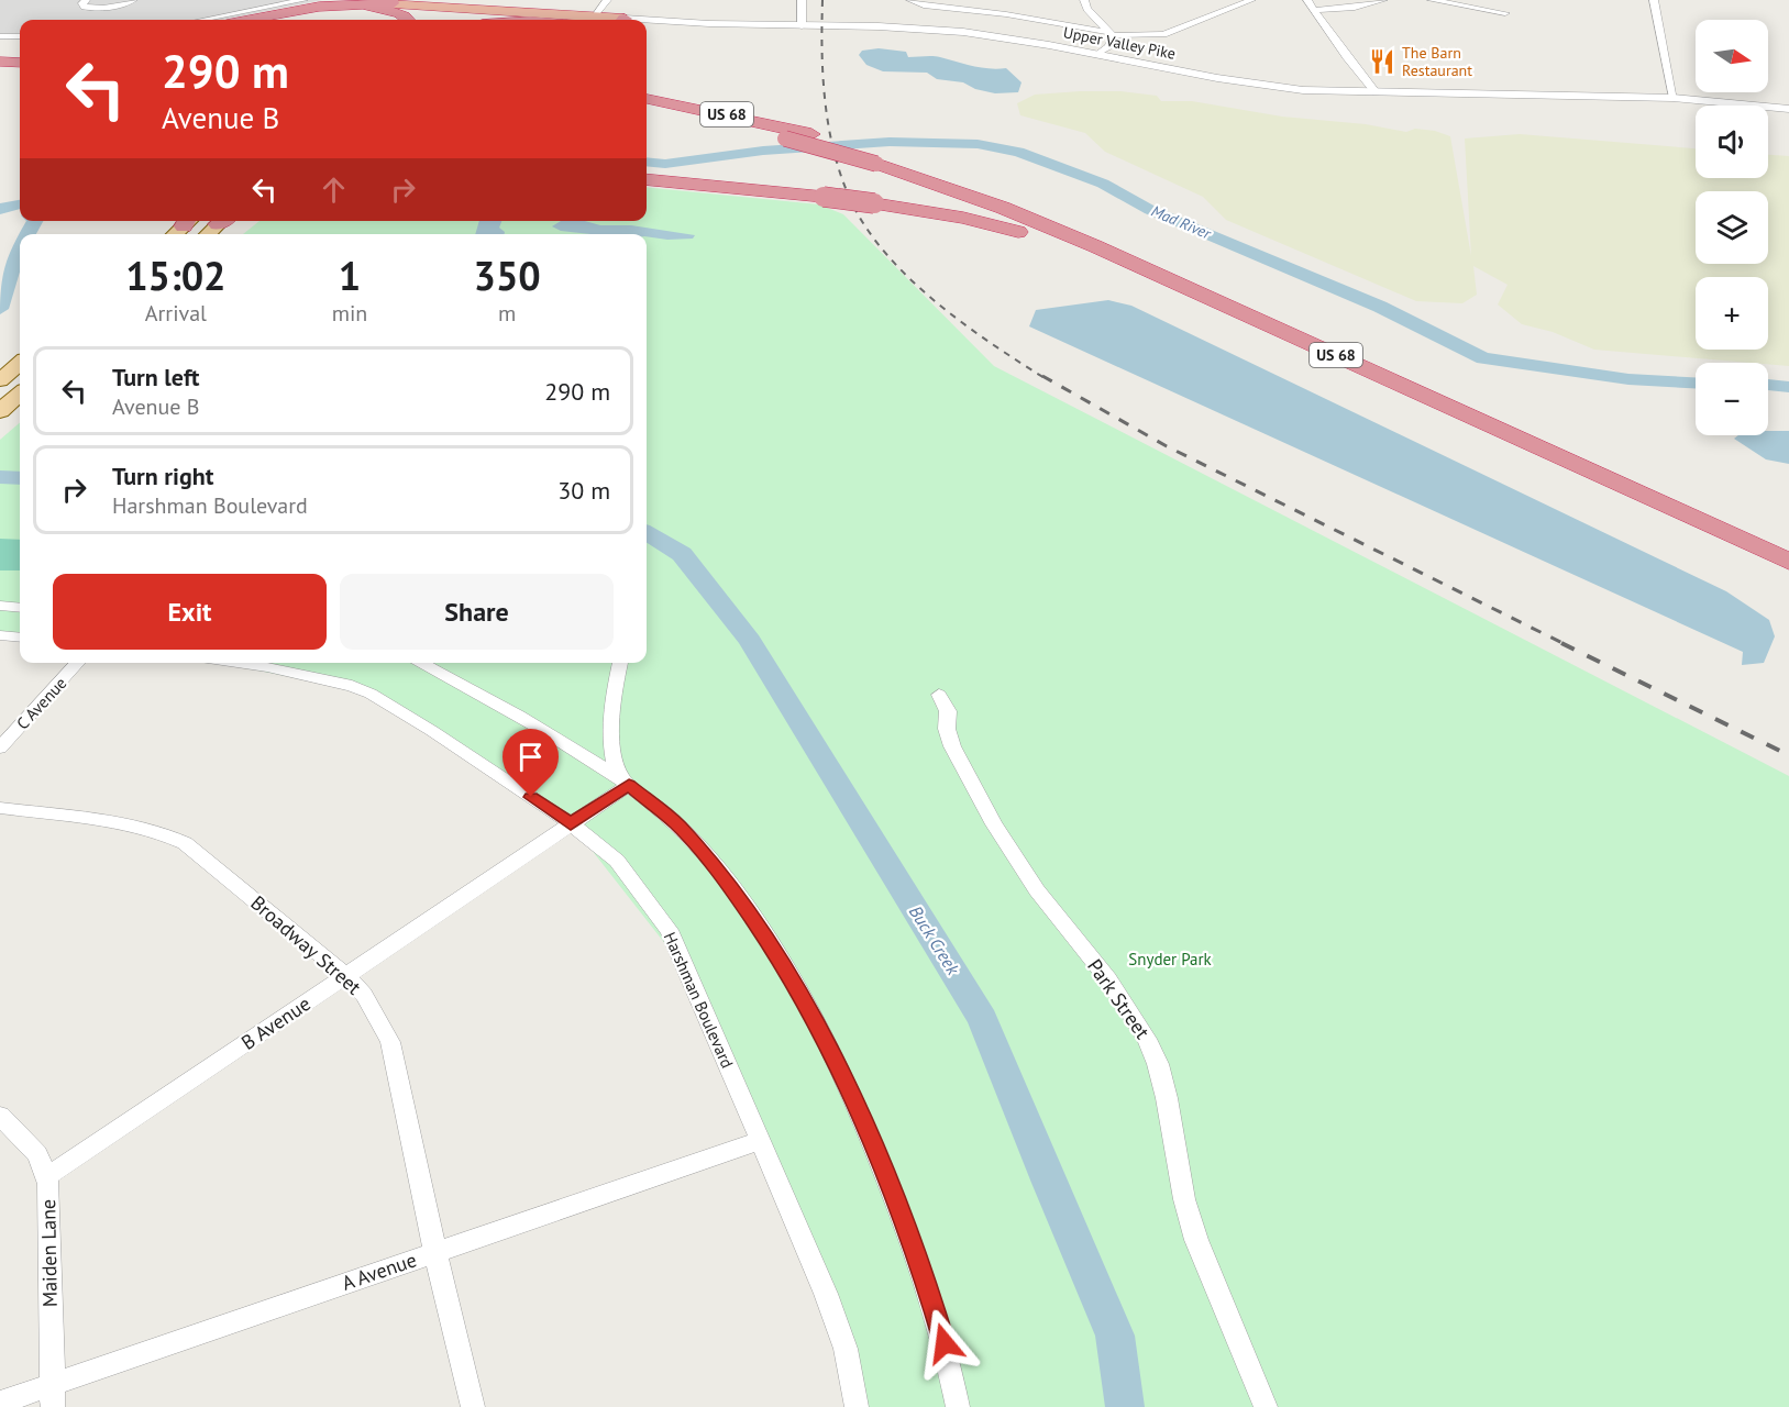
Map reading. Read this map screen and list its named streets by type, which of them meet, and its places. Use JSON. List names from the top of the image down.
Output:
{
  "streets": {
    "highway": ["Upper Valley Pike", "US 68"],
    "street": [
      "C Avenue",
      "Broadway Street",
      "Park Street",
      "Harshman Boulevard",
      "B Avenue",
      "Maiden Lane",
      "A Avenue"
    ]
  },
  "crossings": [
    ["Broadway Street", "B Avenue"],
    ["Broadway Street", "A Avenue"],
    ["Harshman Boulevard", "B Avenue"],
    ["Harshman Boulevard", "A Avenue"],
    ["B Avenue", "Maiden Lane"],
    ["Maiden Lane", "A Avenue"]
  ],
  "water": ["Mad River", "Buck Creek"],
  "parks": ["Snyder Park"],
  "places": {
    "restaurant": ["The Barn Restaurant"]
  },
  "north": "right",
  "page": {
    "map_buttons": ["+", "−"],
    "turn": ["290 m", "Avenue B"],
    "eta": [
      "15:02",
      "Arrival",
      "1",
      "min",
      "350",
      "m"
    ],
    "list": [
      {
        "name": "Turn left",
        "note": "Avenue B",
        "value": "290 m"
      },
      {
        "name": "Turn right",
        "note": "Harshman Boulevard",
        "value": "30 m"
      }
    ],
    "buttons": ["Exit", "Share"]
  }
}
